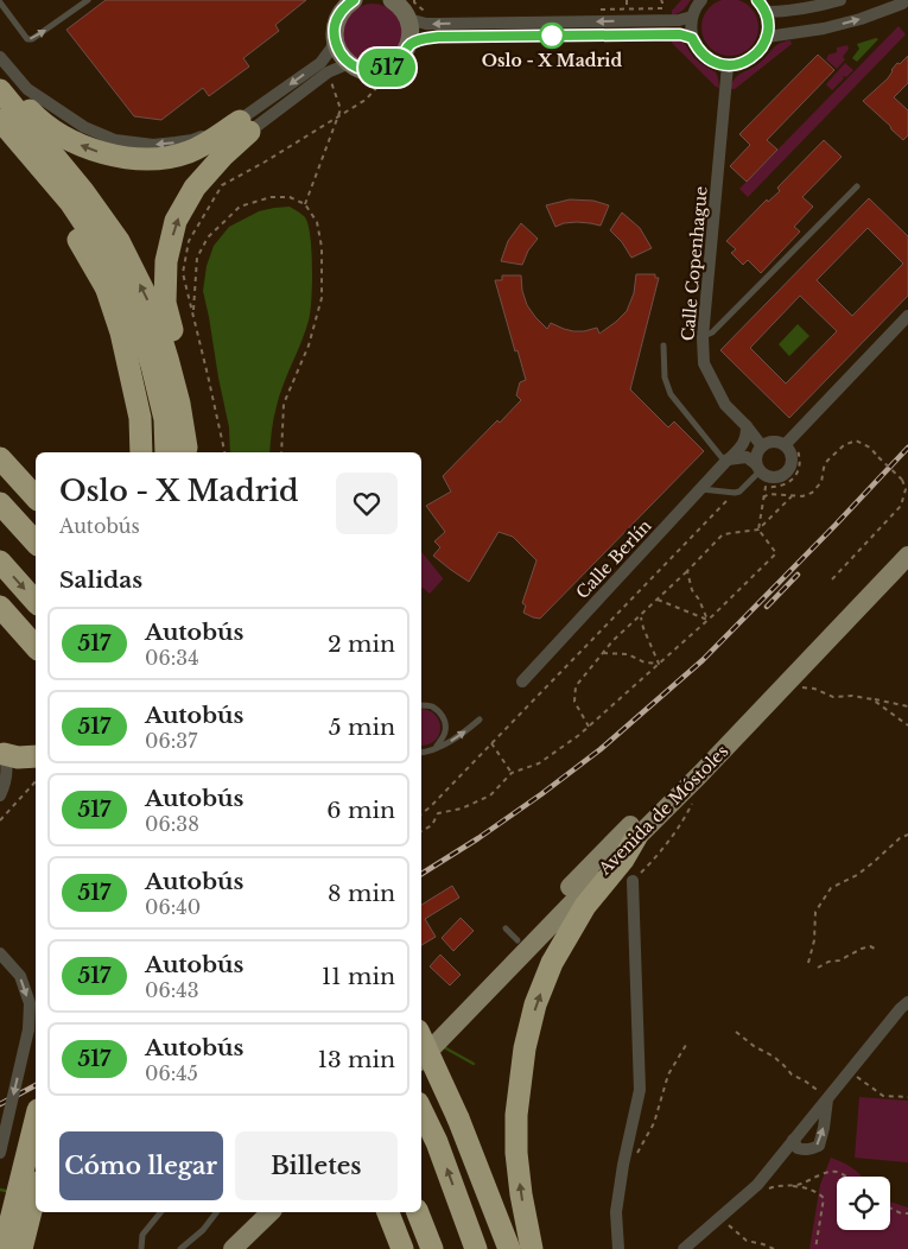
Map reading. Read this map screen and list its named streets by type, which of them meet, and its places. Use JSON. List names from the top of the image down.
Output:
{
  "streets": {
    "main road": ["Avenida de Móstoles"],
    "street": ["Calle Copenhague", "Calle Berlín"]
  },
  "crossings": [
    ["Calle Copenhague", "Calle Berlín"]
  ],
  "places": ["Oslo - X Madrid"],
  "lines": ["bus line 517"],
  "page": {
    "on_map": "517",
    "heading": [
      ["Oslo - X Madrid", "Autobús"],
      "Salidas"
    ],
    "list": [
      {
        "mark": "517",
        "name": "Autobús",
        "note": "06:34",
        "value": "2 min"
      },
      {
        "mark": "517",
        "name": "Autobús",
        "note": "06:37",
        "value": "5 min"
      },
      {
        "mark": "517",
        "name": "Autobús",
        "note": "06:38",
        "value": "6 min"
      },
      {
        "mark": "517",
        "name": "Autobús",
        "note": "06:40",
        "value": "8 min"
      },
      {
        "mark": "517",
        "name": "Autobús",
        "note": "06:43",
        "value": "11 min"
      },
      {
        "mark": "517",
        "name": "Autobús",
        "note": "06:45",
        "value": "13 min"
      }
    ],
    "buttons": ["Cómo llegar", "Billetes"]
  }
}
